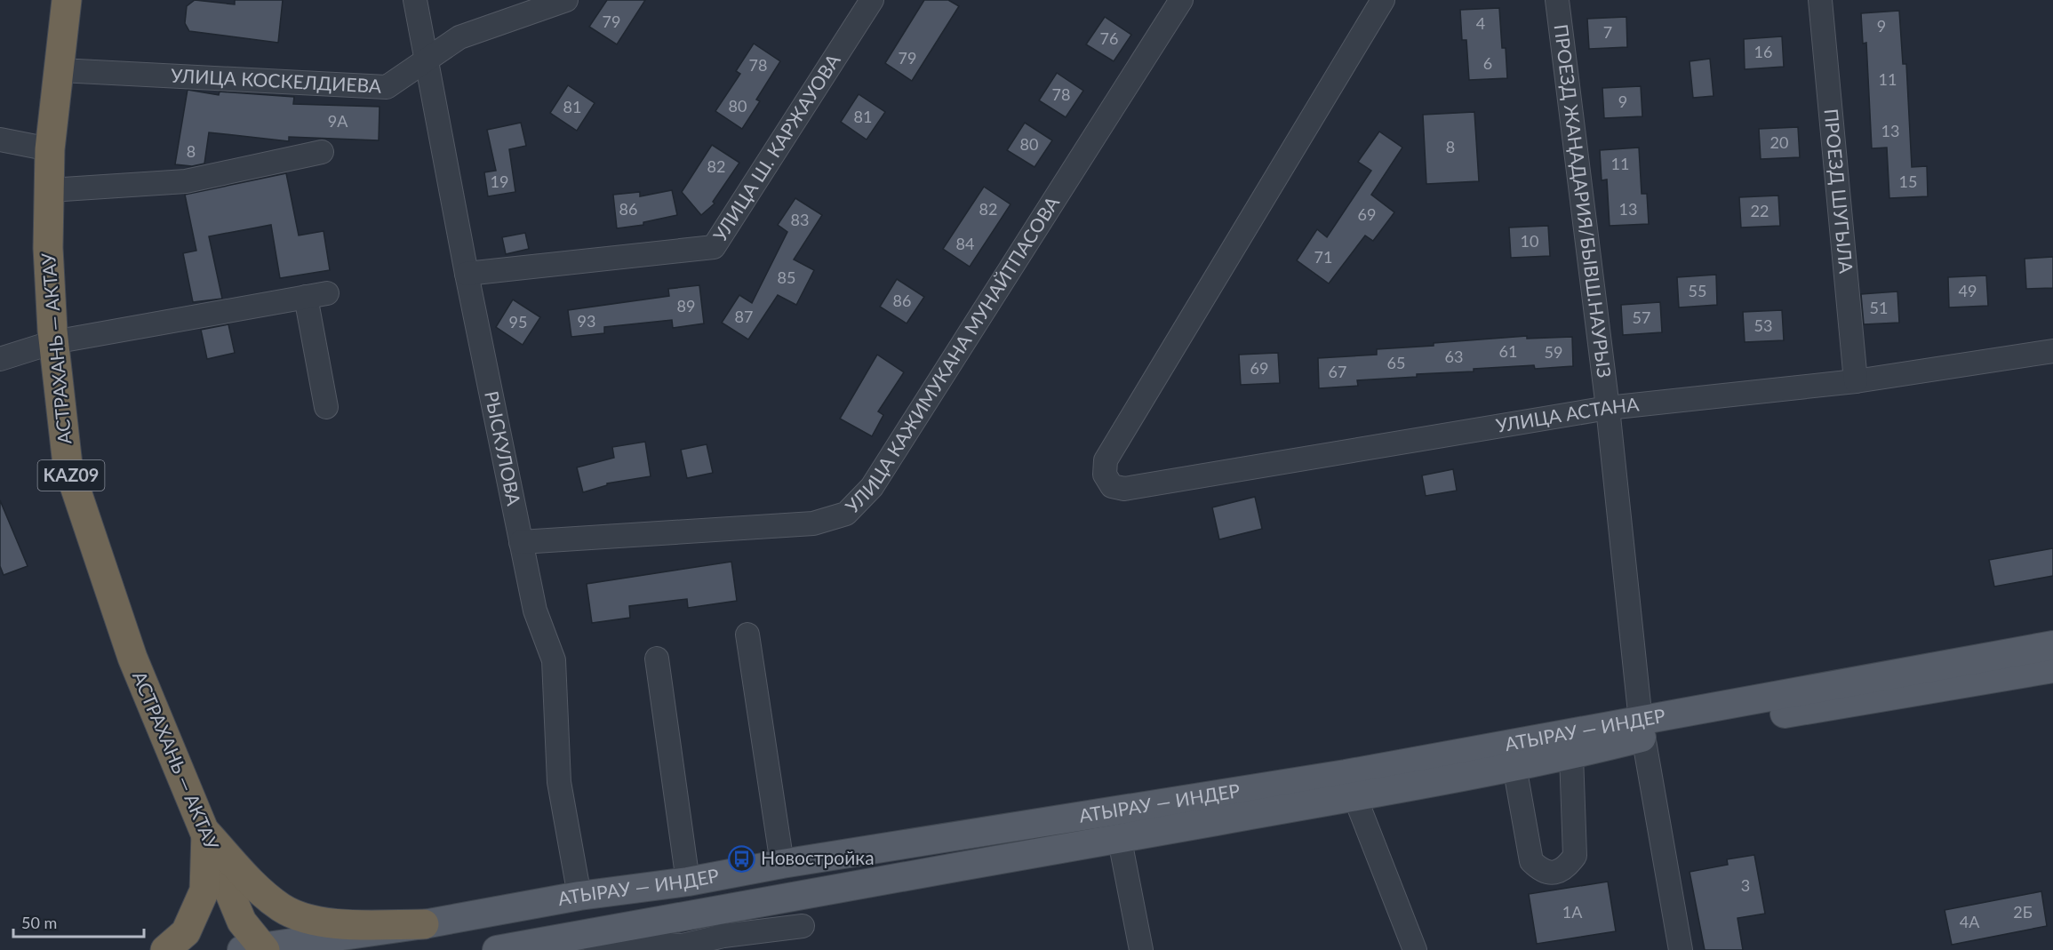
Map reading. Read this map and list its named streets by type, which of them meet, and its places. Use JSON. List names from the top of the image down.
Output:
{
  "streets": {
    "highway": ["АСТРАХАНЬ — АКТАУ", "KAZ09"],
    "main road": ["АТЫРАУ — ИНДЕР"],
    "street": [
      "УЛИЦА КОСКЕЛДИЕВА",
      "УЛИЦА Ш. КАРЖАУОВА",
      "ПРОЕЗД ШУГЫЛА",
      "ПРОЕЗД ЖАҢАДАРИЯ/БЫВШ.НАУРЫЗ",
      "УЛИЦА КАЖИМУКАНА МУНАЙТПАСОВА",
      "УЛИЦА АСТАНА",
      "РЫСКУЛОВА"
    ]
  },
  "crossings": [
    ["УЛИЦА КОСКЕЛДИЕВА", "АСТРАХАНЬ — АКТАУ"],
    ["УЛИЦА КОСКЕЛДИЕВА", "РЫСКУЛОВА"],
    ["УЛИЦА Ш. КАРЖАУОВА", "РЫСКУЛОВА"],
    ["ПРОЕЗД ШУГЫЛА", "УЛИЦА АСТАНА"],
    ["ПРОЕЗД ЖАҢАДАРИЯ/БЫВШ.НАУРЫЗ", "УЛИЦА АСТАНА"],
    ["ПРОЕЗД ЖАҢАДАРИЯ/БЫВШ.НАУРЫЗ", "АТЫРАУ — ИНДЕР"],
    ["АСТРАХАНЬ — АКТАУ", "АТЫРАУ — ИНДЕР"],
    ["УЛИЦА КАЖИМУКАНА МУНАЙТПАСОВА", "РЫСКУЛОВА"],
    ["РЫСКУЛОВА", "АТЫРАУ — ИНДЕР"]
  ],
  "places": {
    "bus stop": ["Новостройка"]
  },
  "house_numbers": [
    "79",
    "4",
    "9",
    "7",
    "76",
    "16",
    "79",
    "6",
    "78",
    "11",
    "78",
    "9",
    "80",
    "81",
    "81",
    "9А",
    "13",
    "20",
    "80",
    "8",
    "8",
    "11",
    "82",
    "19",
    "15",
    "86",
    "82",
    "13",
    "22",
    "69",
    "83",
    "10",
    "84",
    "71",
    "85",
    "55",
    "49",
    "86",
    "89",
    "51",
    "87",
    "57",
    "93",
    "95",
    "53",
    "61",
    "59",
    "63",
    "65",
    "69",
    "67",
    "3",
    "1А",
    "2Б",
    "4А"
  ],
  "scale_bar": "50 m"
}
